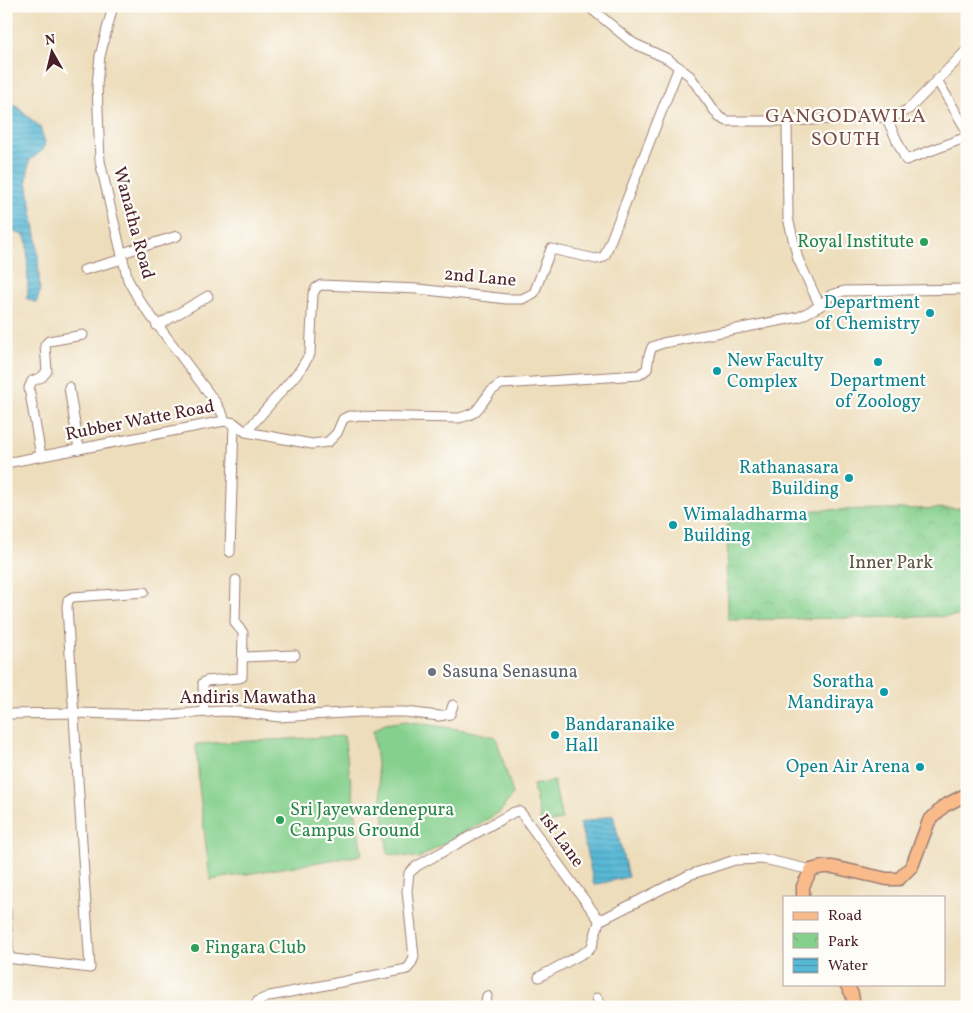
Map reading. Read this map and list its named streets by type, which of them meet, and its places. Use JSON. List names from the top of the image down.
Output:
{
  "streets": {
    "street": [
      "Wanatha Road",
      "2nd Lane",
      "Rubber Watte Road",
      "Andiris Mawatha",
      "1st Lane"
    ]
  },
  "crossings": [
    ["Wanatha Road", "Rubber Watte Road"],
    ["2nd Lane", "Rubber Watte Road"]
  ],
  "districts": ["GANGODAWILA SOUTH"],
  "parks": ["Inner Park"],
  "places": [
    "Royal Institute",
    "Department of Chemistry",
    "Department of Zoology",
    "New Faculty Complex",
    "Rathanasara Building",
    "Wimaladharma Building",
    "Sasuna Senasuna",
    "Soratha Mandiraya",
    "Bandaranaike Hall",
    "Open Air Arena",
    "Sri Jayewardenepura Campus Ground",
    "Fingara Club"
  ],
  "legend": ["Road", "Park", "Water"],
  "north": "top"
}
